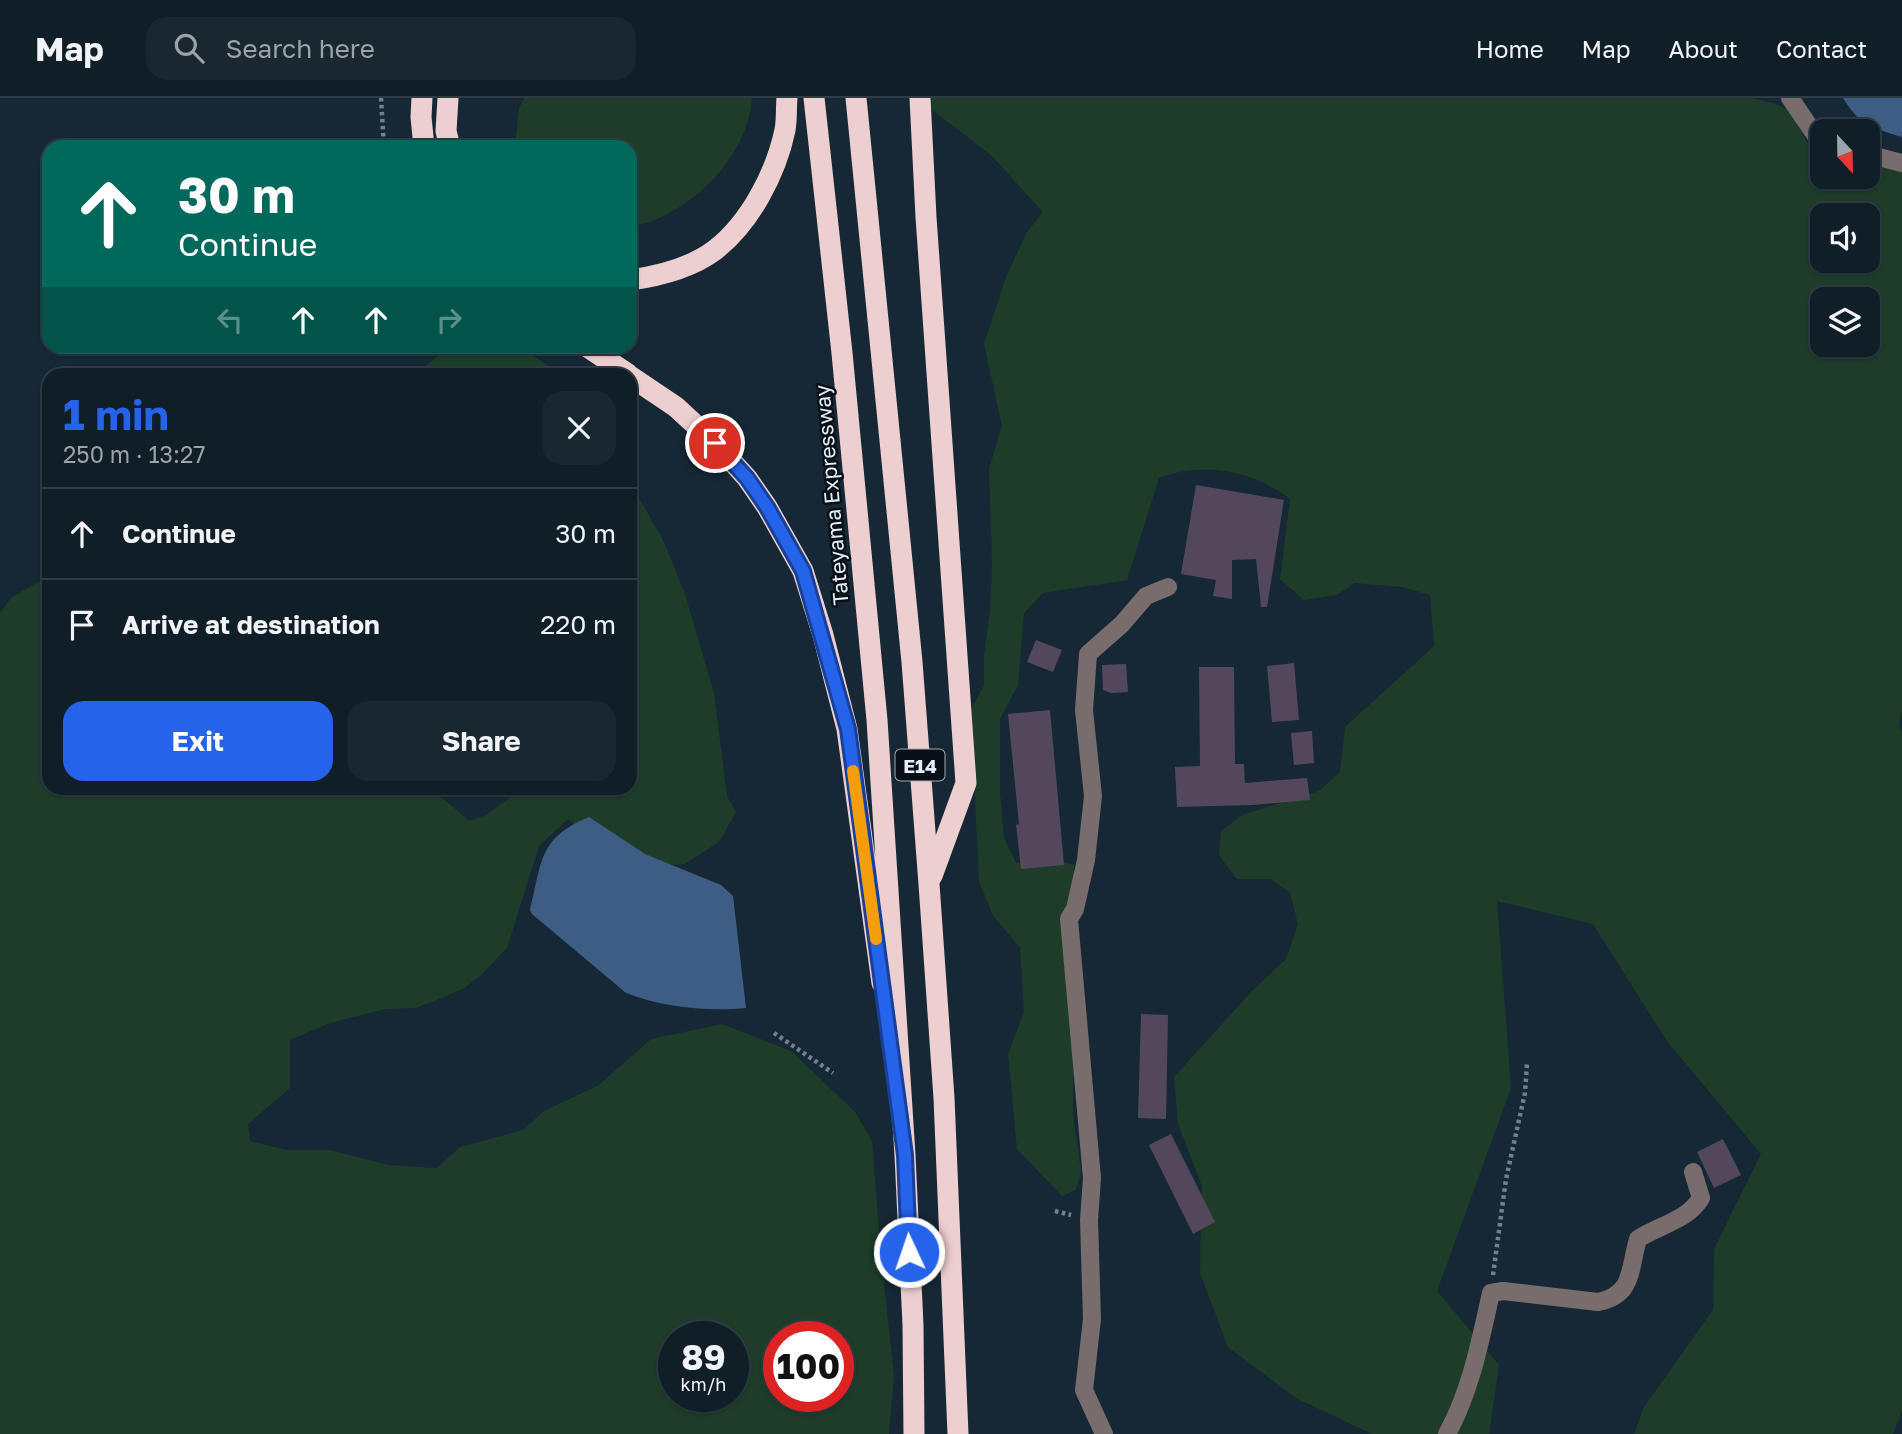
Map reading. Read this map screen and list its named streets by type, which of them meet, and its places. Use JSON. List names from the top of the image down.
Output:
{
  "streets": {
    "highway": ["Tateyama Expressway", "E14"]
  },
  "north": "bottom",
  "page": {
    "header": "Map",
    "search": "Search here",
    "nav": [
      "Home",
      "Map",
      "About",
      "Contact"
    ],
    "turn": ["30 m", "Continue"],
    "heading": ["1 min", "250 m · 13:27"],
    "list": [
      {
        "name": "Continue",
        "value": "30 m"
      },
      {
        "name": "Arrive at destination",
        "value": "220 m"
      }
    ],
    "buttons": ["Exit", "Share"],
    "speed": "89 km/h",
    "limit": "100"
  }
}
